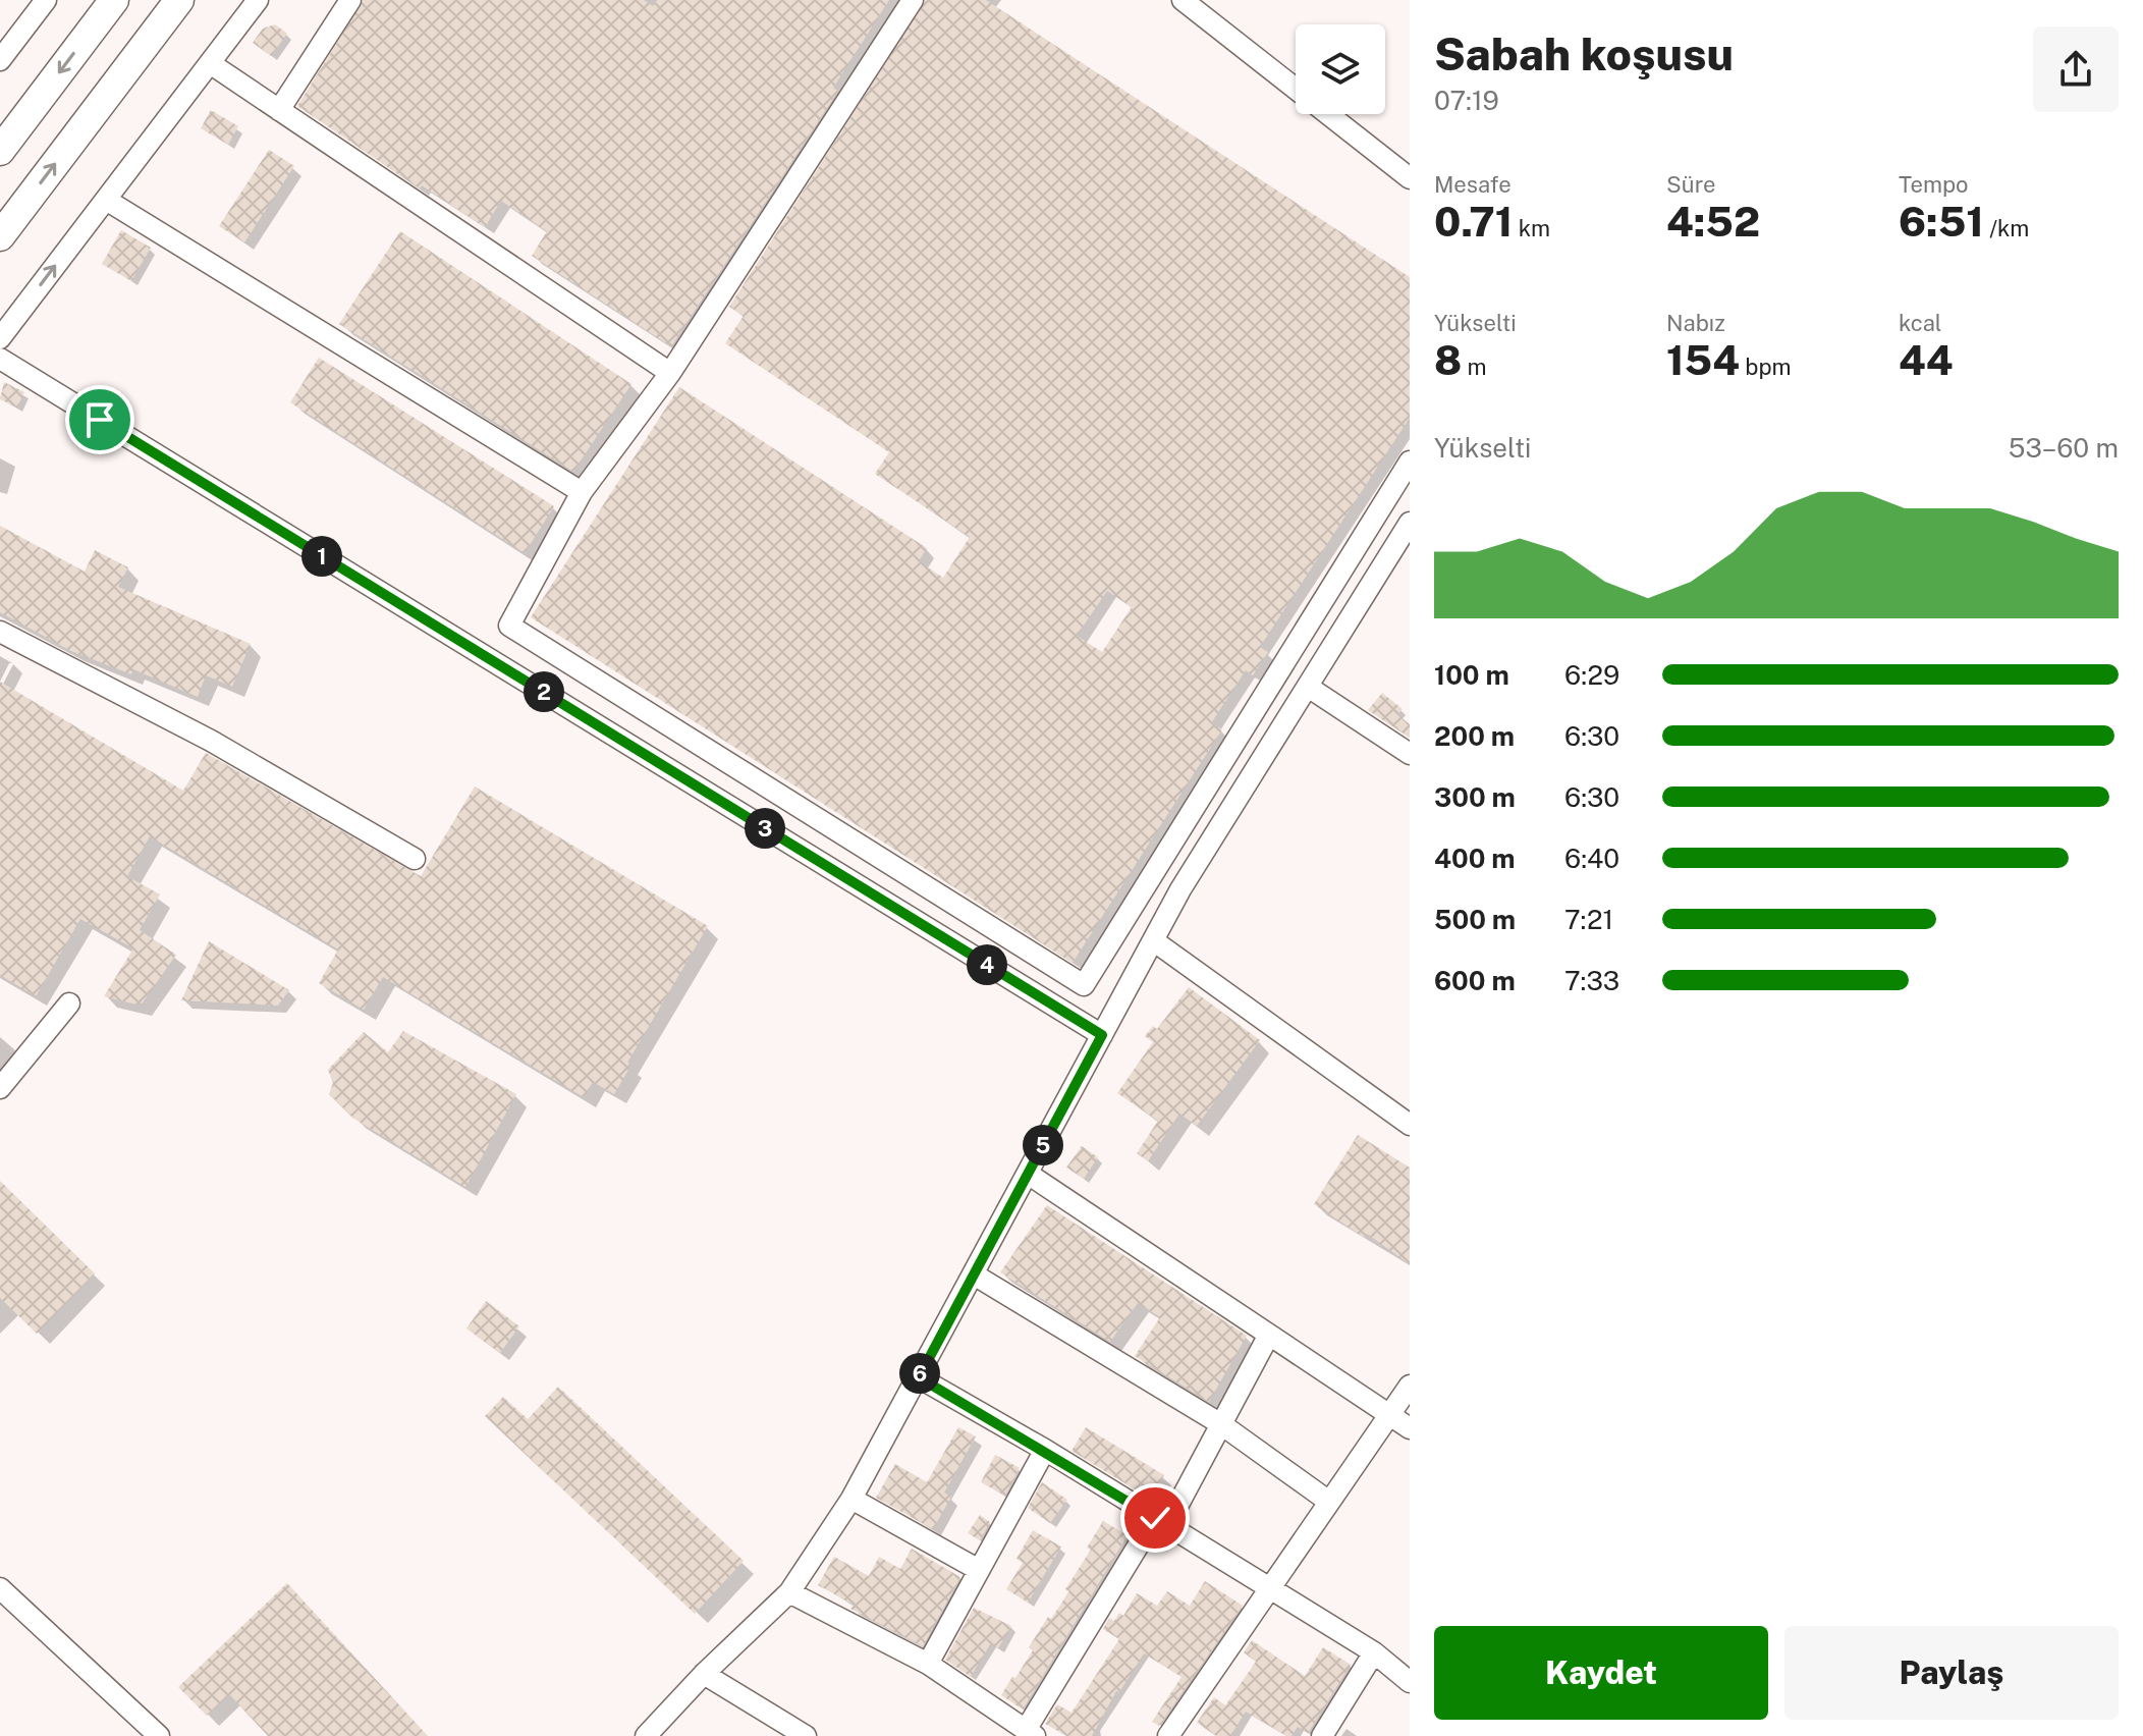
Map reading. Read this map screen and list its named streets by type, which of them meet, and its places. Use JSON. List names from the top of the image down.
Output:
{
  "page": {
    "heading": ["Sabah koşusu", "07:19"],
    "stats": [
      ["Mesafe", "0.71 km"],
      ["Süre", "4:52"],
      ["Tempo", "6:51 /km"],
      ["Yükselti", "8 m"],
      ["Nabız", "154 bpm"],
      ["kcal", "44"]
    ],
    "chart": ["Yükselti", "53–60 m"],
    "pins": [
      "1",
      "2",
      "3",
      "4",
      "5",
      "6"
    ],
    "list": [
      {
        "name": "100 m",
        "note": "6:29"
      },
      {
        "name": "200 m",
        "note": "6:30"
      },
      {
        "name": "300 m",
        "note": "6:30"
      },
      {
        "name": "400 m",
        "note": "6:40"
      },
      {
        "name": "500 m",
        "note": "7:21"
      },
      {
        "name": "600 m",
        "note": "7:33"
      }
    ],
    "buttons": ["Kaydet", "Paylaş"]
  }
}
